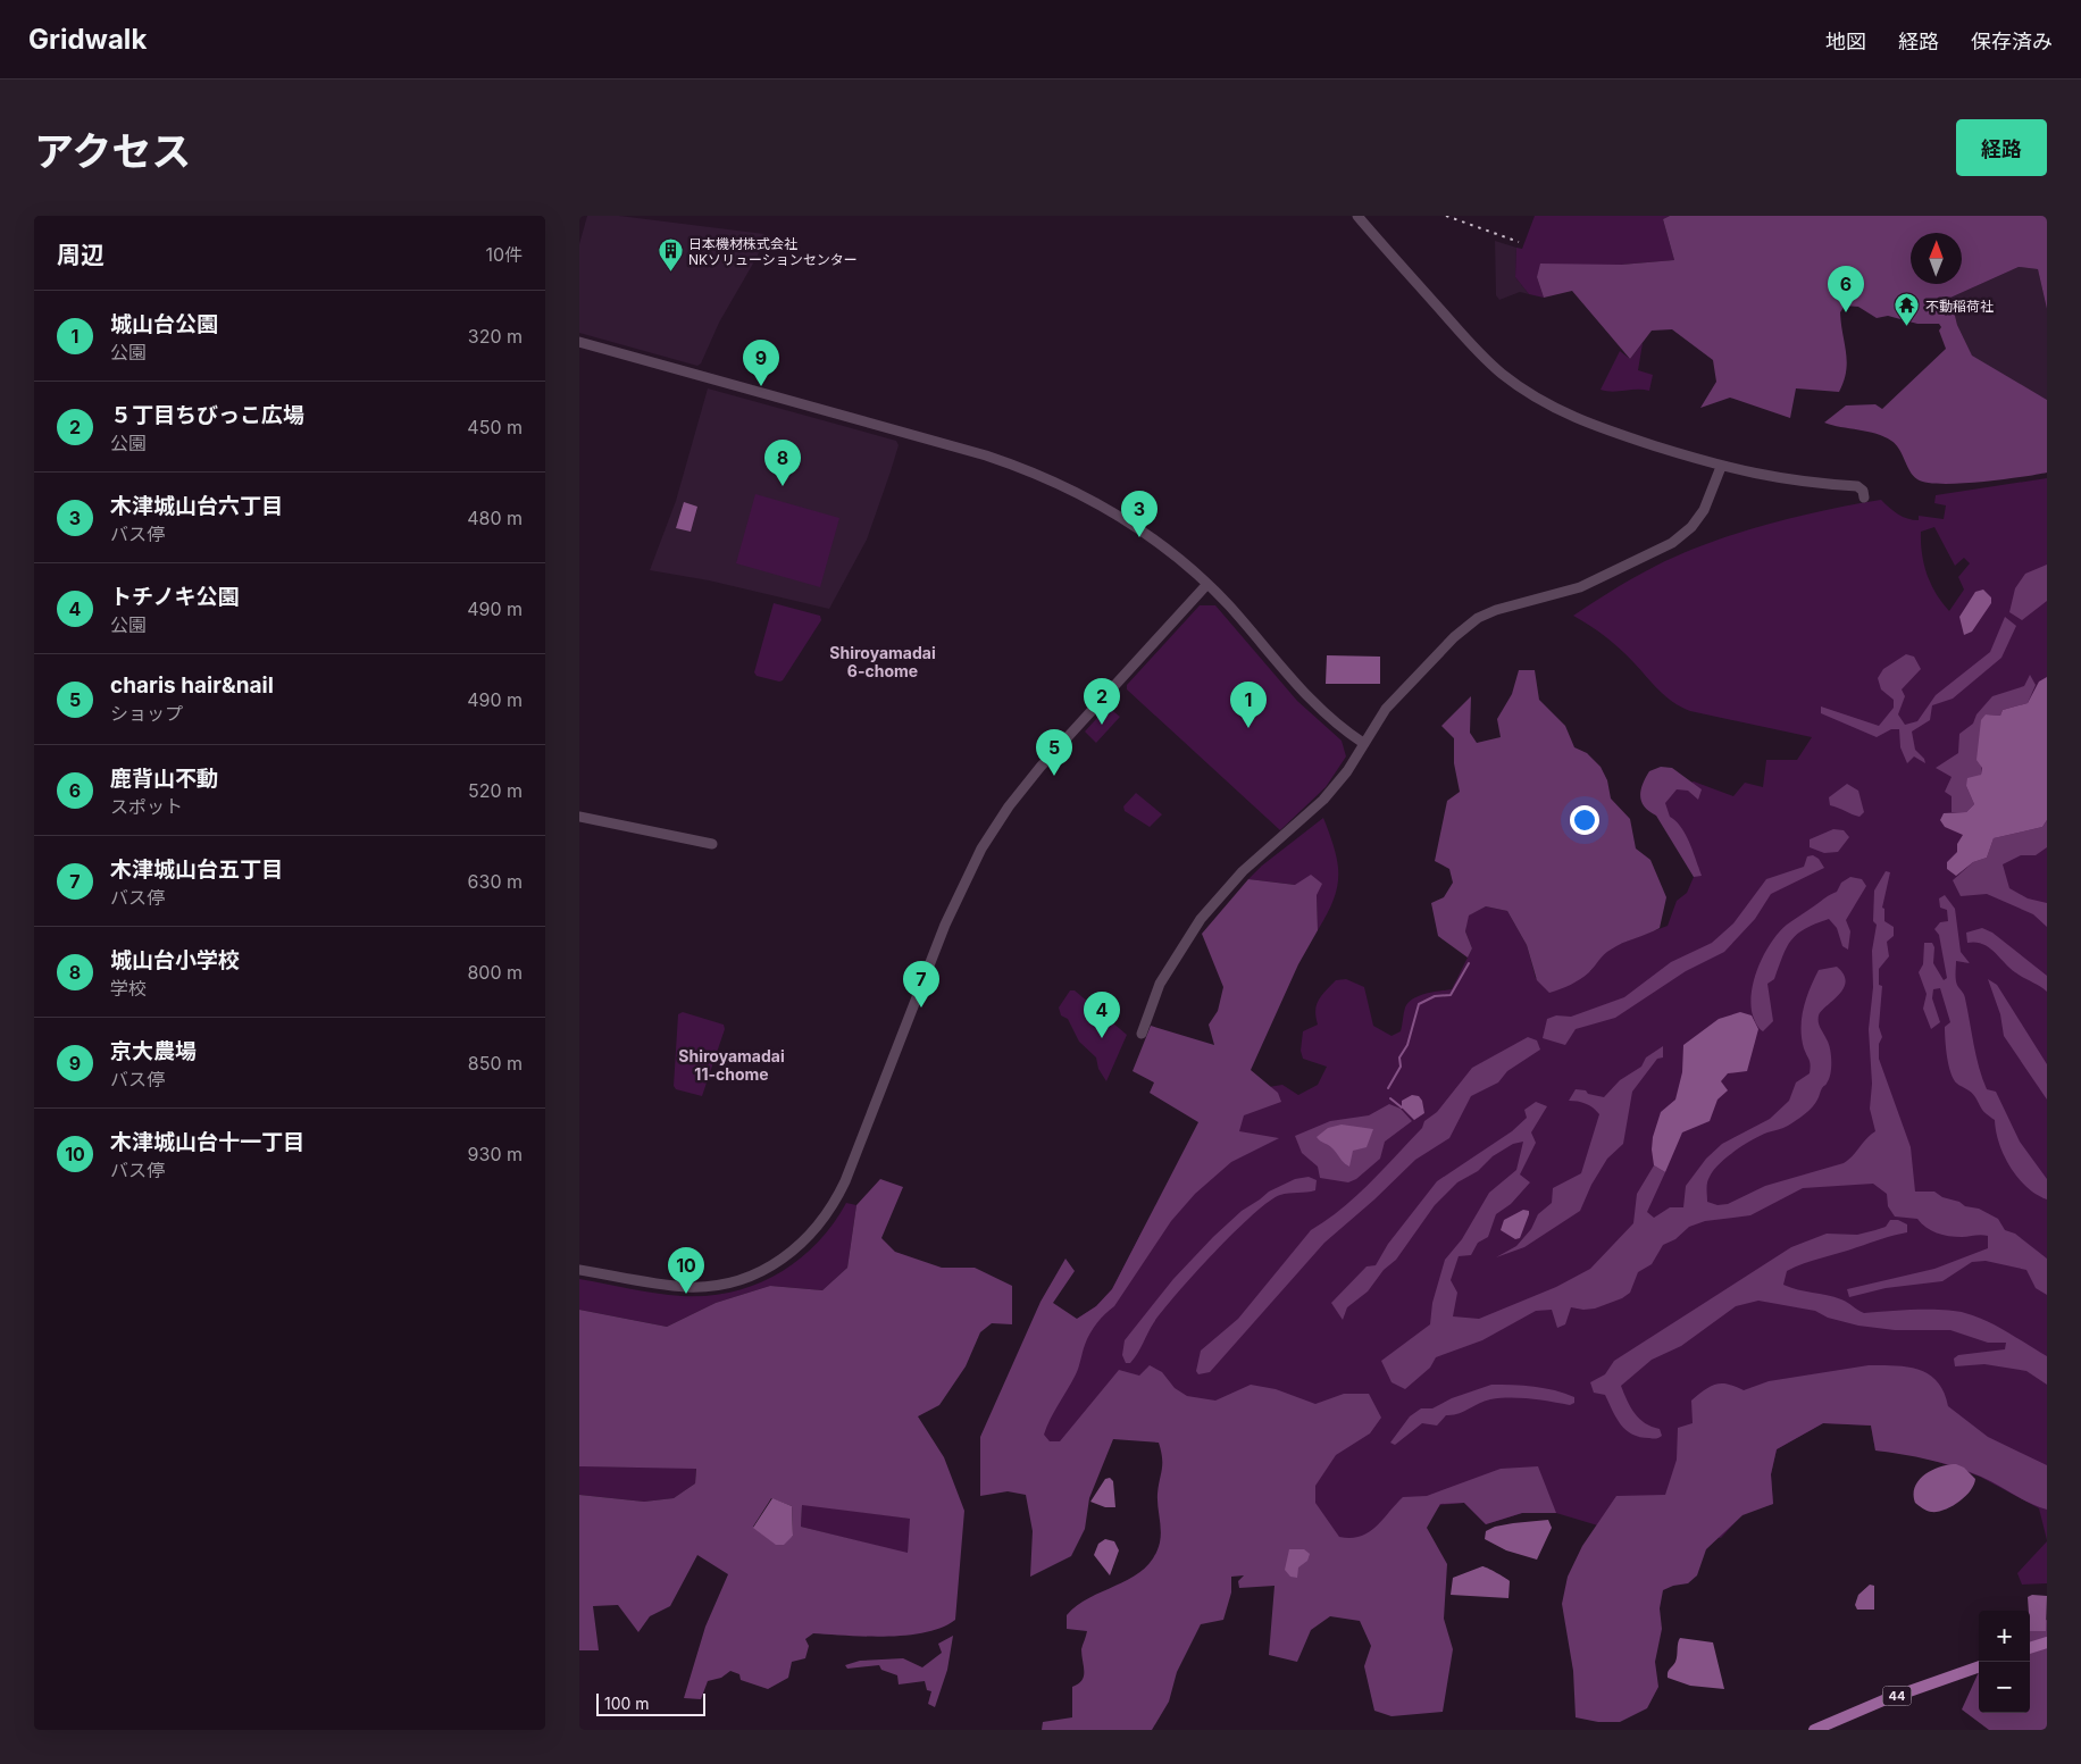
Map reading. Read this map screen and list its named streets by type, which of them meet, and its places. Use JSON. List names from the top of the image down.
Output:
{
  "streets": {
    "main road": ["44"]
  },
  "districts": ["Shiroyamadai 6-chome", "Shiroyamadai 11-chome"],
  "places": {
    "building": ["日本機材株式会社 NKソリューションセンター"],
    "temple": ["不動稲荷社"]
  },
  "scale_bar": "100 m",
  "north": "top",
  "page": {
    "header": "Gridwalk",
    "nav": ["地図", "経路", "保存済み"],
    "title": "アクセス",
    "buttons": "経路",
    "heading": ["周辺", "10件"],
    "pins": [
      "6",
      "9",
      "8",
      "3",
      "2",
      "1",
      "5",
      "7",
      "4",
      "10"
    ],
    "list": [
      {
        "mark": "1",
        "name": "城山台公園",
        "note": "公園",
        "value": "320 m"
      },
      {
        "mark": "2",
        "name": "５丁目ちびっこ広場",
        "note": "公園",
        "value": "450 m"
      },
      {
        "mark": "3",
        "name": "木津城山台六丁目",
        "note": "バス停",
        "value": "480 m"
      },
      {
        "mark": "4",
        "name": "トチノキ公園",
        "note": "公園",
        "value": "490 m"
      },
      {
        "mark": "5",
        "name": "charis hair&nail",
        "note": "ショップ",
        "value": "490 m"
      },
      {
        "mark": "6",
        "name": "鹿背山不動",
        "note": "スポット",
        "value": "520 m"
      },
      {
        "mark": "7",
        "name": "木津城山台五丁目",
        "note": "バス停",
        "value": "630 m"
      },
      {
        "mark": "8",
        "name": "城山台小学校",
        "note": "学校",
        "value": "800 m"
      },
      {
        "mark": "9",
        "name": "京大農場",
        "note": "バス停",
        "value": "850 m"
      },
      {
        "mark": "10",
        "name": "木津城山台十一丁目",
        "note": "バス停",
        "value": "930 m"
      }
    ],
    "map_buttons": ["+", "−"],
    "scale": "100 m"
  }
}
